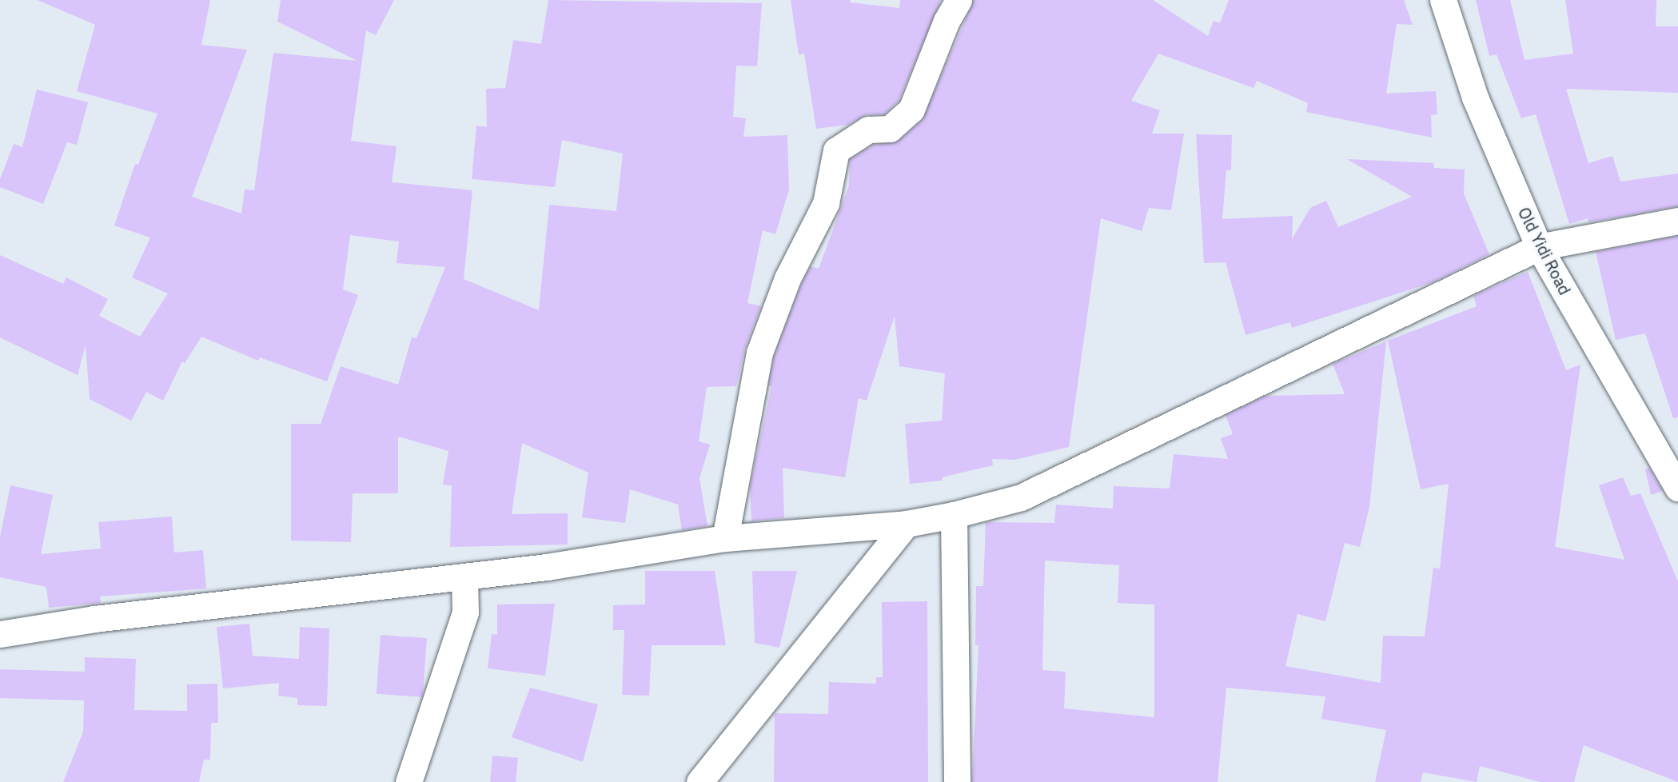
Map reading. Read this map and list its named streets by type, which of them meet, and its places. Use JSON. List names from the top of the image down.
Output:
{
  "streets": {
    "street": ["Old Yidi Road"]
  }
}
